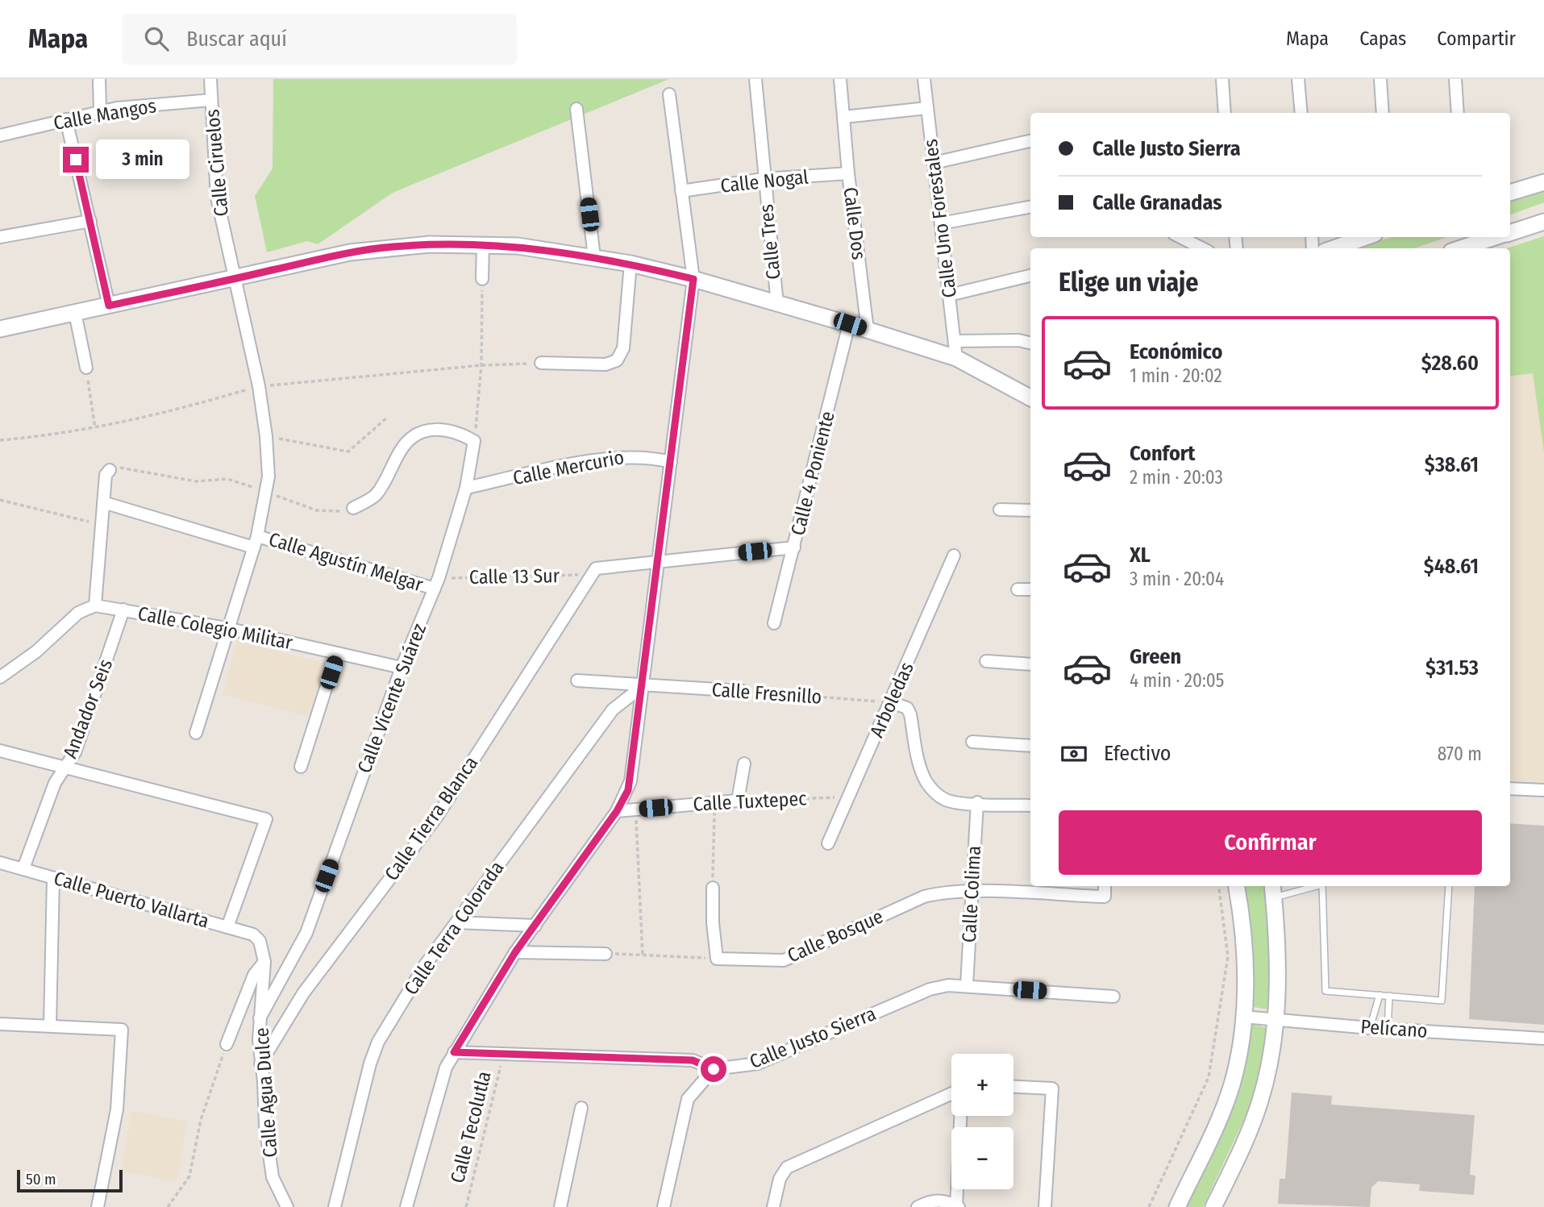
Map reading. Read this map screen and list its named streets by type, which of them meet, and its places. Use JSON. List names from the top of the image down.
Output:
{
  "streets": {
    "street": [
      "Calle Mangos",
      "Calle Ciruelos",
      "Calle Nogal",
      "Calle Uno Forestales",
      "Calle Dos",
      "Calle Tres",
      "Calle Mercurio",
      "Calle 4 Poniente",
      "Calle Agustín Melgar",
      "Calle Colegio Militar",
      "Calle Fresnillo",
      "Calle Vicente Suárez",
      "Arboledas",
      "Andador Seis",
      "Calle Tuxtepec",
      "Calle Tierra Blanca",
      "Calle Colima",
      "Calle Puerto Vallarta",
      "Calle Terra Colorada",
      "Calle Bosque",
      "Pelícano",
      "Calle Justo Sierra",
      "Calle Agua Dulce"
    ],
    "path": ["Calle 13 Sur", "Calle Tecolutla"]
  },
  "crossings": [
    ["Calle Mangos", "Calle Ciruelos"],
    ["Calle Ciruelos", "Calle Agustín Melgar"],
    ["Calle Ciruelos", "Calle Colegio Militar"],
    ["Calle Nogal", "Calle Dos"],
    ["Calle Nogal", "Calle Tres"],
    ["Calle Mercurio", "Calle Vicente Suárez"],
    ["Calle Agustín Melgar", "Calle 13 Sur"],
    ["Calle Agustín Melgar", "Calle Vicente Suárez"],
    ["Calle 13 Sur", "Calle Vicente Suárez"],
    ["Calle 13 Sur", "Calle Tierra Blanca"],
    ["Calle Colegio Militar", "Calle Vicente Suárez"],
    ["Calle Colegio Militar", "Andador Seis"],
    ["Calle Fresnillo", "Arboledas"],
    ["Calle Fresnillo", "Calle Terra Colorada"],
    ["Calle Vicente Suárez", "Calle Agua Dulce"],
    ["Arboledas", "Calle Tuxtepec"],
    ["Andador Seis", "Calle Puerto Vallarta"],
    ["Calle Tierra Blanca", "Calle Agua Dulce"],
    ["Calle Colima", "Calle Bosque"],
    ["Calle Colima", "Calle Justo Sierra"],
    ["Calle Puerto Vallarta", "Calle Agua Dulce"],
    ["Calle Justo Sierra", "Calle Tecolutla"]
  ],
  "scale_bar": "50 m",
  "page": {
    "header": "Mapa",
    "search": "Buscar aquí",
    "nav": ["Mapa", "Capas", "Compartir"],
    "banner": ["Calle Justo Sierra", "Calle Granadas"],
    "bubble": "3 min",
    "heading": "Elige un viaje",
    "list": [
      {
        "name": "Económico",
        "note": "1 min · 20:02",
        "value": "$28.60"
      },
      {
        "name": "Confort",
        "note": "2 min · 20:03",
        "value": "$38.61"
      },
      {
        "name": "XL",
        "note": "3 min · 20:04",
        "value": "$48.61"
      },
      {
        "name": "Green",
        "note": "4 min · 20:05",
        "value": "$31.53"
      }
    ],
    "pay": ["Efectivo", "870 m"],
    "buttons": "Confirmar",
    "map_buttons": ["+", "−"],
    "scale": "50 m"
  }
}
